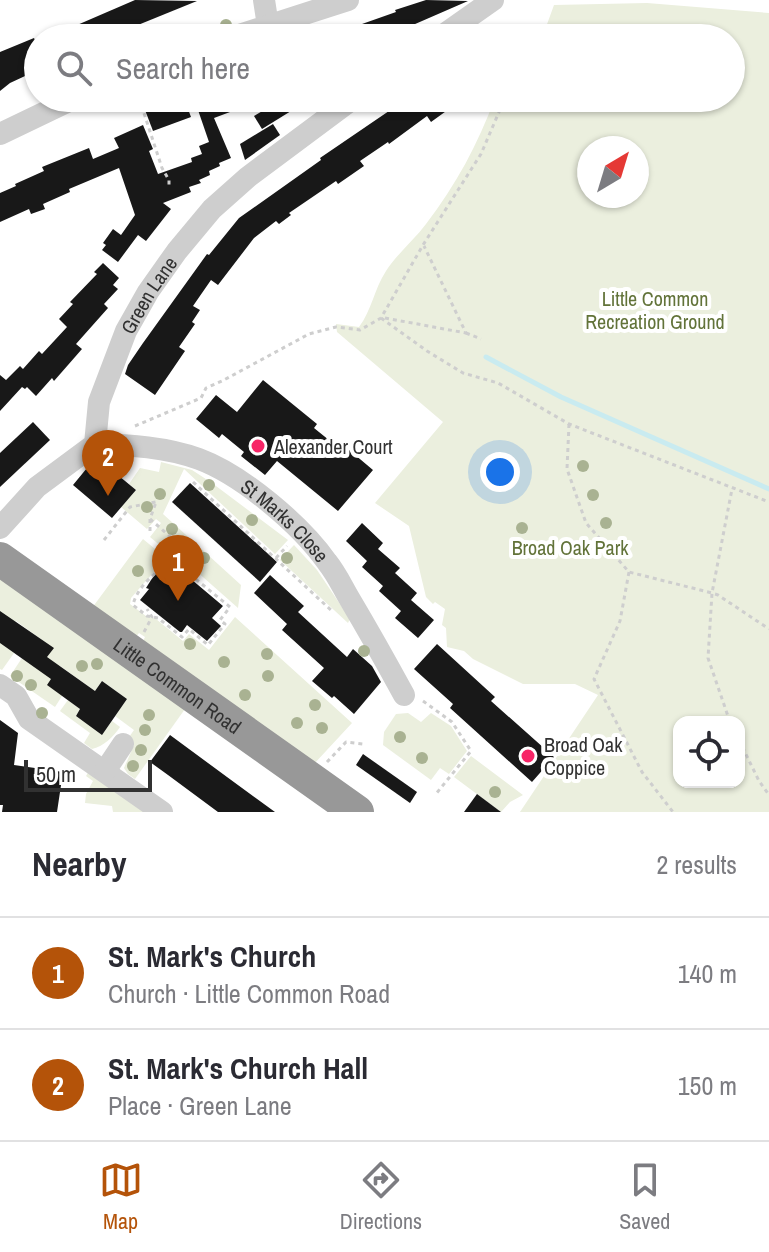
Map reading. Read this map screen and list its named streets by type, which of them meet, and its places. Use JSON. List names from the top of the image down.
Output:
{
  "streets": {
    "highway": ["Little Common Road"],
    "street": ["Green Lane", "St Marks Close"]
  },
  "crossings": [
    ["Green Lane", "St Marks Close"]
  ],
  "parks": ["Little Common Recreation Ground", "Broad Oak Park"],
  "places": ["Alexander Court", "Broad Oak Coppice"],
  "scale_bar": "50 m",
  "north": "top right",
  "page": {
    "search": "Search here",
    "pins": ["2", "1"],
    "scale": "50 m",
    "heading": ["Nearby", "2 results"],
    "list": [
      {
        "mark": "1",
        "name": "St. Mark's Church",
        "note": "Church · Little Common Road",
        "value": "140 m"
      },
      {
        "mark": "2",
        "name": "St. Mark's Church Hall",
        "note": "Place · Green Lane",
        "value": "150 m"
      }
    ],
    "nav": ["Map", "Directions", "Saved"]
  }
}
